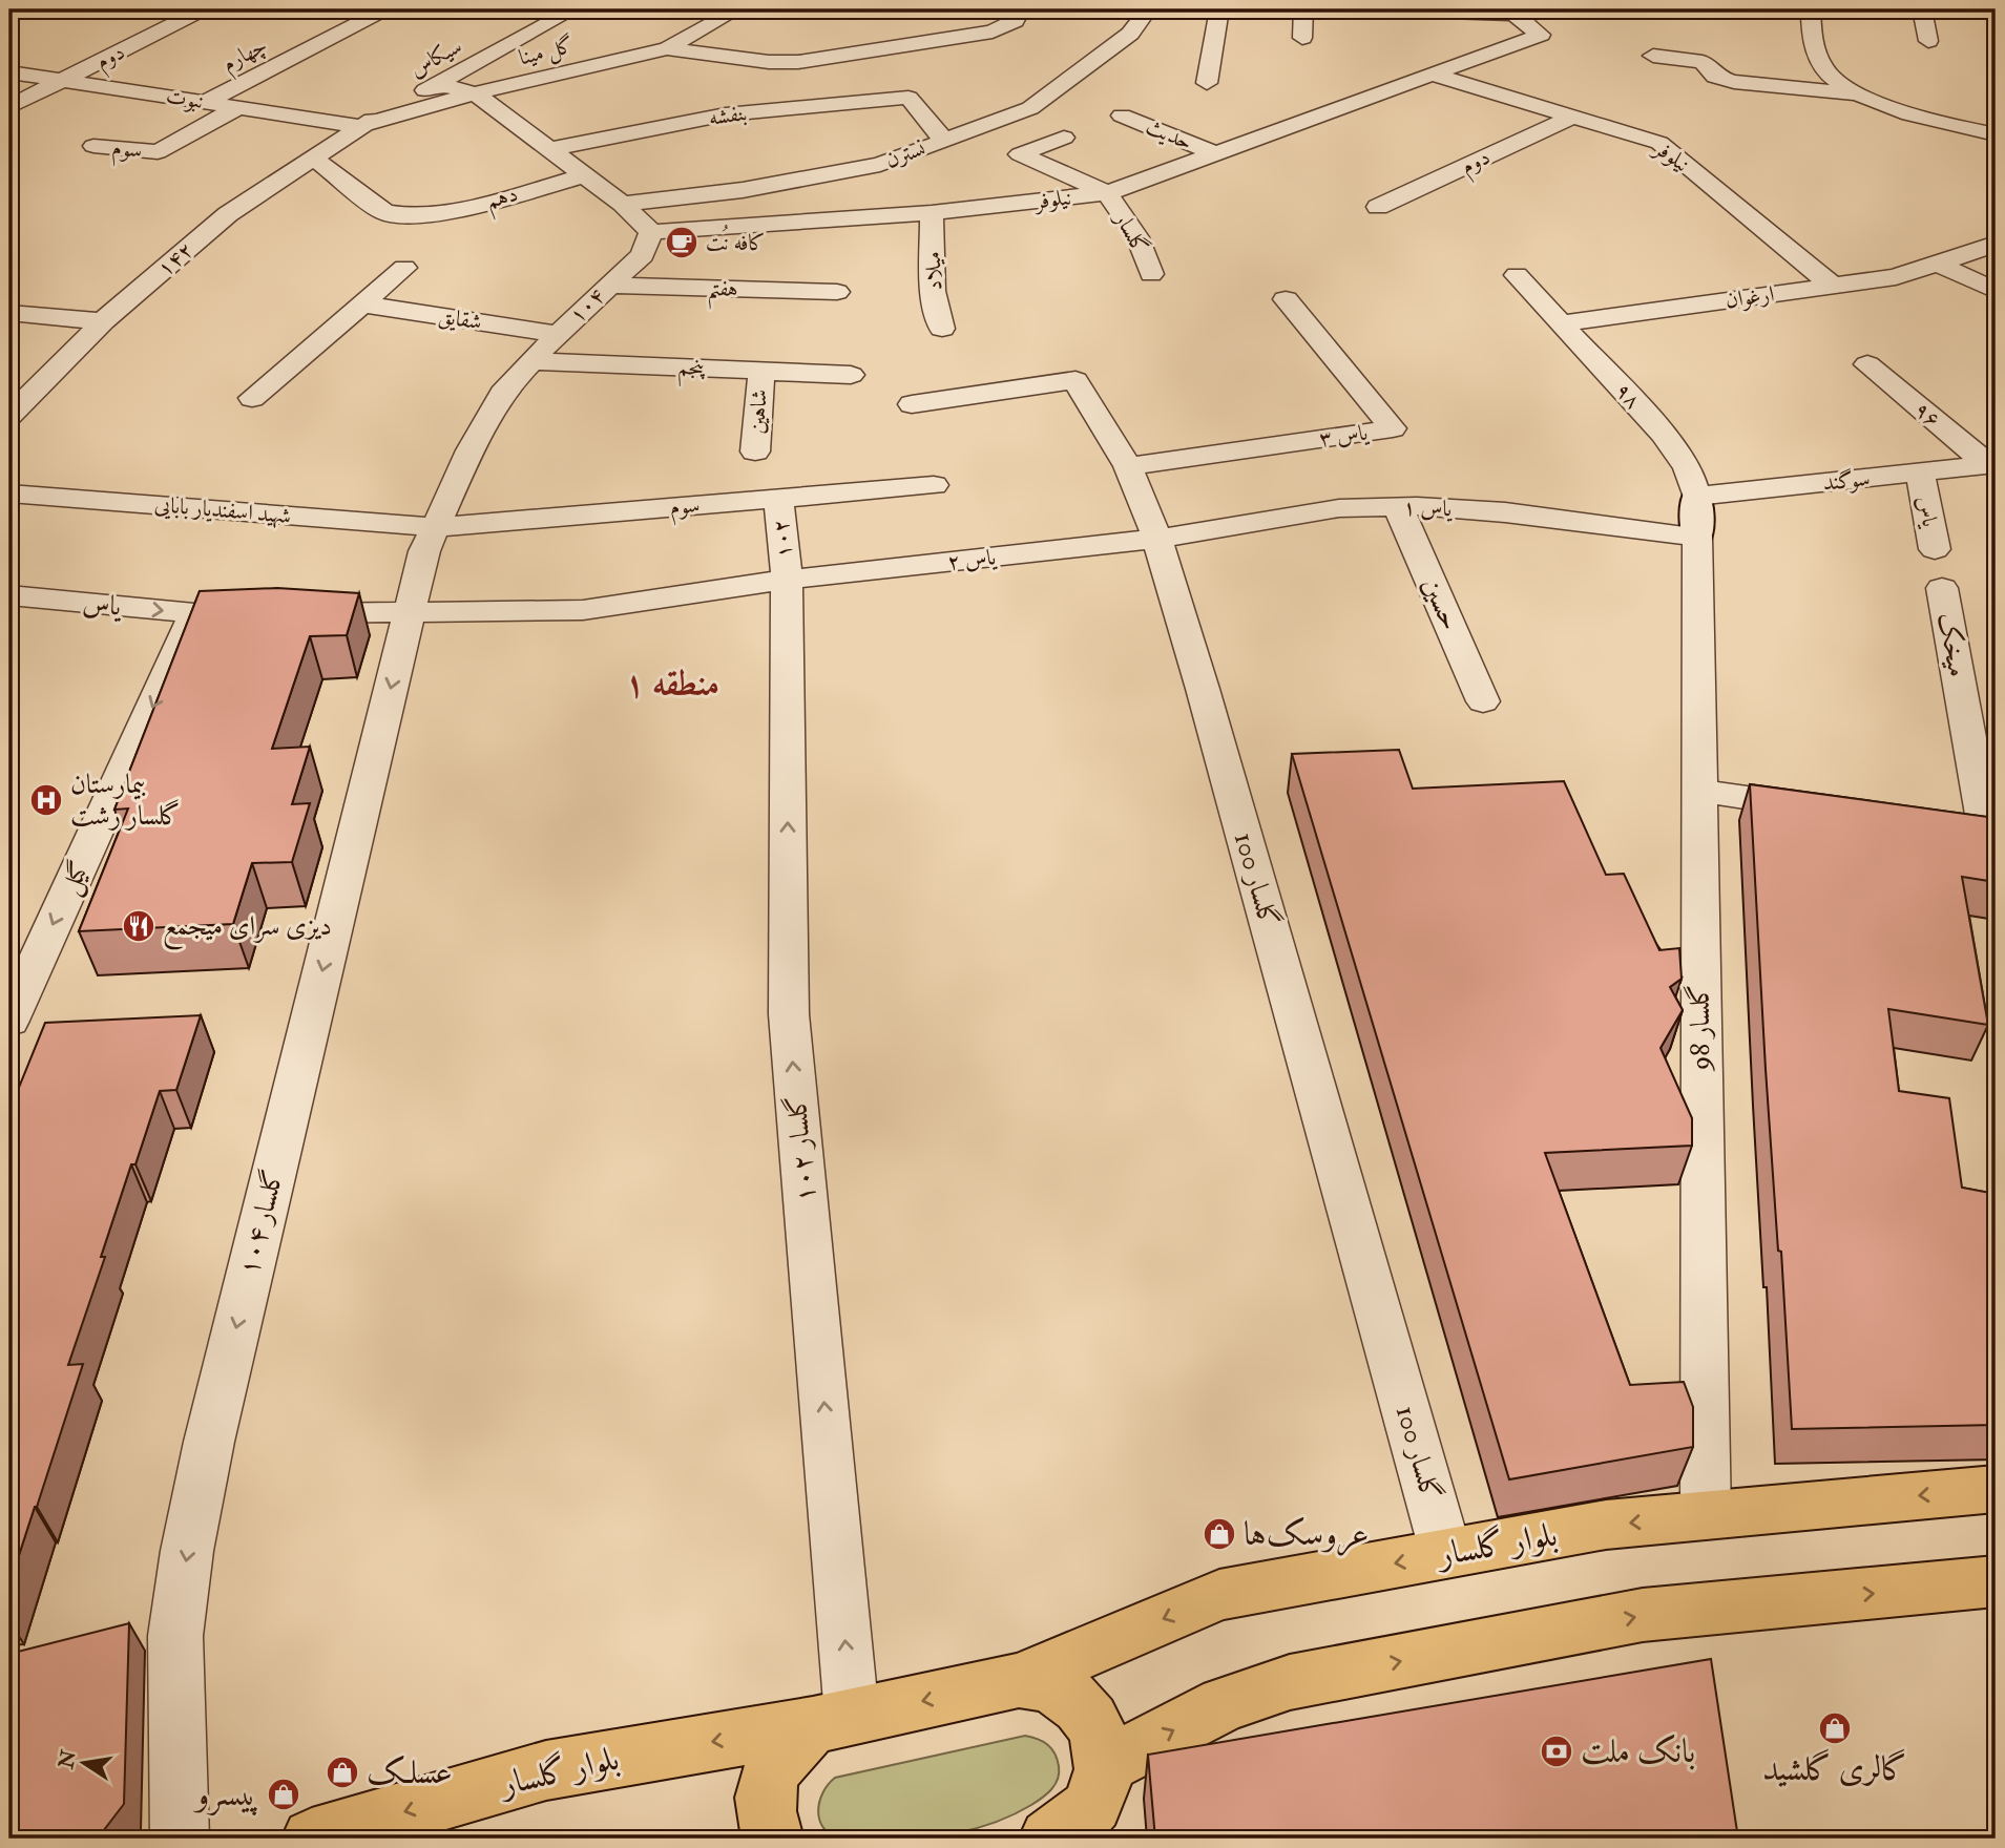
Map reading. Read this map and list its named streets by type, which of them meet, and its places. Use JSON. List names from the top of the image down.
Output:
{
  "streets": {
    "main road": ["بلوار گلسار"],
    "street": [
      "گل مینا",
      "چهارم",
      "دوم",
      "سیکاس",
      "نبوت",
      "بنفشه",
      "حدیث",
      "سوم",
      "نسترن",
      "نیلوفر",
      "دهم",
      "گلسار",
      "۱۴۲",
      "میلاد",
      "هفتم",
      "ارغوان",
      "۱۰۴",
      "شقایق",
      "پنجم",
      "۹۸",
      "شاهین",
      "۹۶",
      "یاس ۳",
      "سوگند",
      "یاس ۱",
      "شهید اسفندیار بابایی",
      "یاس",
      "۱۰۲",
      "یاس ۲",
      "حسین",
      "میخک",
      "گیل",
      "گلسار 100",
      "گلسار 98",
      "گلسار ۱۰۲",
      "گلسار ۱۰۴"
    ]
  },
  "crossings": [
    ["گل مینا", "سیکاس"],
    ["گل مینا", "نبوت"],
    ["گل مینا", "۱۴۲"],
    ["چهارم", "نبوت"],
    ["دوم", "نبوت"],
    ["دوم", "نیلوفر"],
    ["سیکاس", "نبوت"],
    ["سیکاس", "۱۴۲"],
    ["نبوت", "سوم"],
    ["نبوت", "۱۴۲"],
    ["بنفشه", "نسترن"],
    ["حدیث", "نیلوفر"],
    ["سوم", "۱۰۴"],
    ["سوم", "شهید اسفندیار بابایی"],
    ["سوم", "۱۰۲"],
    ["نیلوفر", "گلسار"],
    ["نیلوفر", "میلاد"],
    ["نیلوفر", "ارغوان"],
    ["نیلوفر", "۱۰۴"],
    ["دهم", "۱۴۲"],
    ["هفتم", "۱۰۴"],
    ["ارغوان", "۹۸"],
    ["۱۰۴", "شقایق"],
    ["۱۰۴", "پنجم"],
    ["۱۰۴", "شهید اسفندیار بابایی"],
    ["۱۰۴", "یاس ۲"],
    ["۱۰۴", "گلسار ۱۰۴"],
    ["پنجم", "شاهین"],
    ["۹۸", "سوگند"],
    ["۹۸", "یاس ۱"],
    ["۹۸", "گلسار 98"],
    ["۹۶", "سوگند"],
    ["یاس ۳", "گلسار 100"],
    ["سوگند", "یاس"],
    ["یاس ۱", "یاس ۲"],
    ["یاس ۱", "حسین"],
    ["یاس ۱", "گلسار 100"],
    ["یاس ۱", "گلسار 98"],
    ["یاس", "گیل"],
    ["۱۰۲", "یاس ۲"],
    ["۱۰۲", "گلسار ۱۰۲"],
    ["یاس ۲", "گلسار 100"],
    ["یاس ۲", "گلسار ۱۰۲"],
    ["یاس ۲", "گلسار ۱۰۴"],
    ["گلسار 100", "بلوار گلسار"],
    ["گلسار 98", "بلوار گلسار"],
    ["گلسار ۱۰۲", "بلوار گلسار"]
  ],
  "one_way": ["گیل", "گلسار ۱۰۲", "گلسار ۱۰۴"],
  "districts": ["منطقه ۱"],
  "places": {
    "cafe": ["کافه نُت"],
    "hospital": ["بیمارستان گلسار رشت"],
    "restaurant": ["دیزی سرای میجمع"],
    "shop": [
      "عروسک‌ها",
      "گالری گلشید",
      "عسلک",
      "پیسرو"
    ],
    "bank": ["بانک ملت"]
  },
  "north": "left"
}
